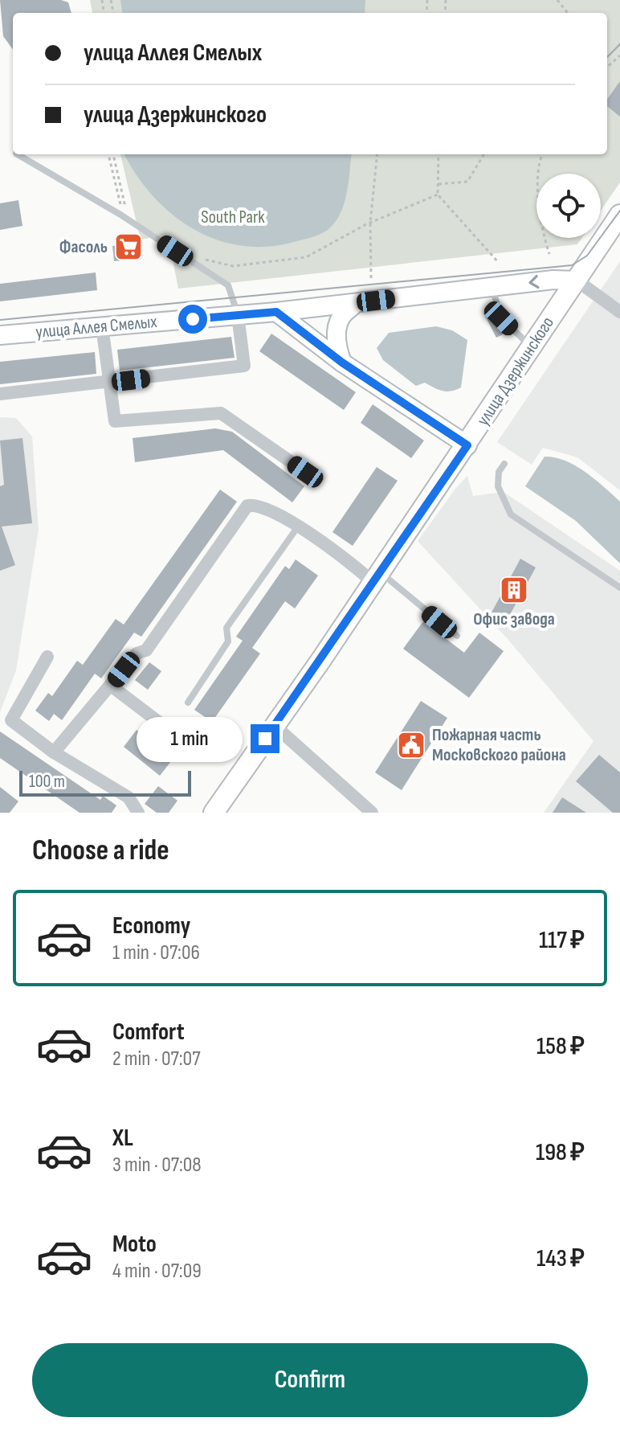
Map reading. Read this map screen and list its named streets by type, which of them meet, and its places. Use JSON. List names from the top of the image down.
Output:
{
  "streets": {
    "main road": ["улица Аллея Смелых", "улица Дзержинского"]
  },
  "crossings": [
    ["улица Аллея Смелых", "улица Дзержинского"]
  ],
  "parks": ["South Park"],
  "places": {
    "supermarket": ["Фасоль"],
    "building": ["Офис завода"],
    "public building": ["Пожарная часть Московского района"]
  },
  "scale_bar": "100 m",
  "page": {
    "banner": ["улица Аллея Смелых", "улица Дзержинского"],
    "bubble": "1 min",
    "scale": "100 m",
    "heading": "Choose a ride",
    "list": [
      {
        "name": "Economy",
        "note": "1 min · 07:06",
        "value": "117 ₽"
      },
      {
        "name": "Comfort",
        "note": "2 min · 07:07",
        "value": "158 ₽"
      },
      {
        "name": "XL",
        "note": "3 min · 07:08",
        "value": "198 ₽"
      },
      {
        "name": "Moto",
        "note": "4 min · 07:09",
        "value": "143 ₽"
      }
    ],
    "buttons": "Confirm"
  }
}
